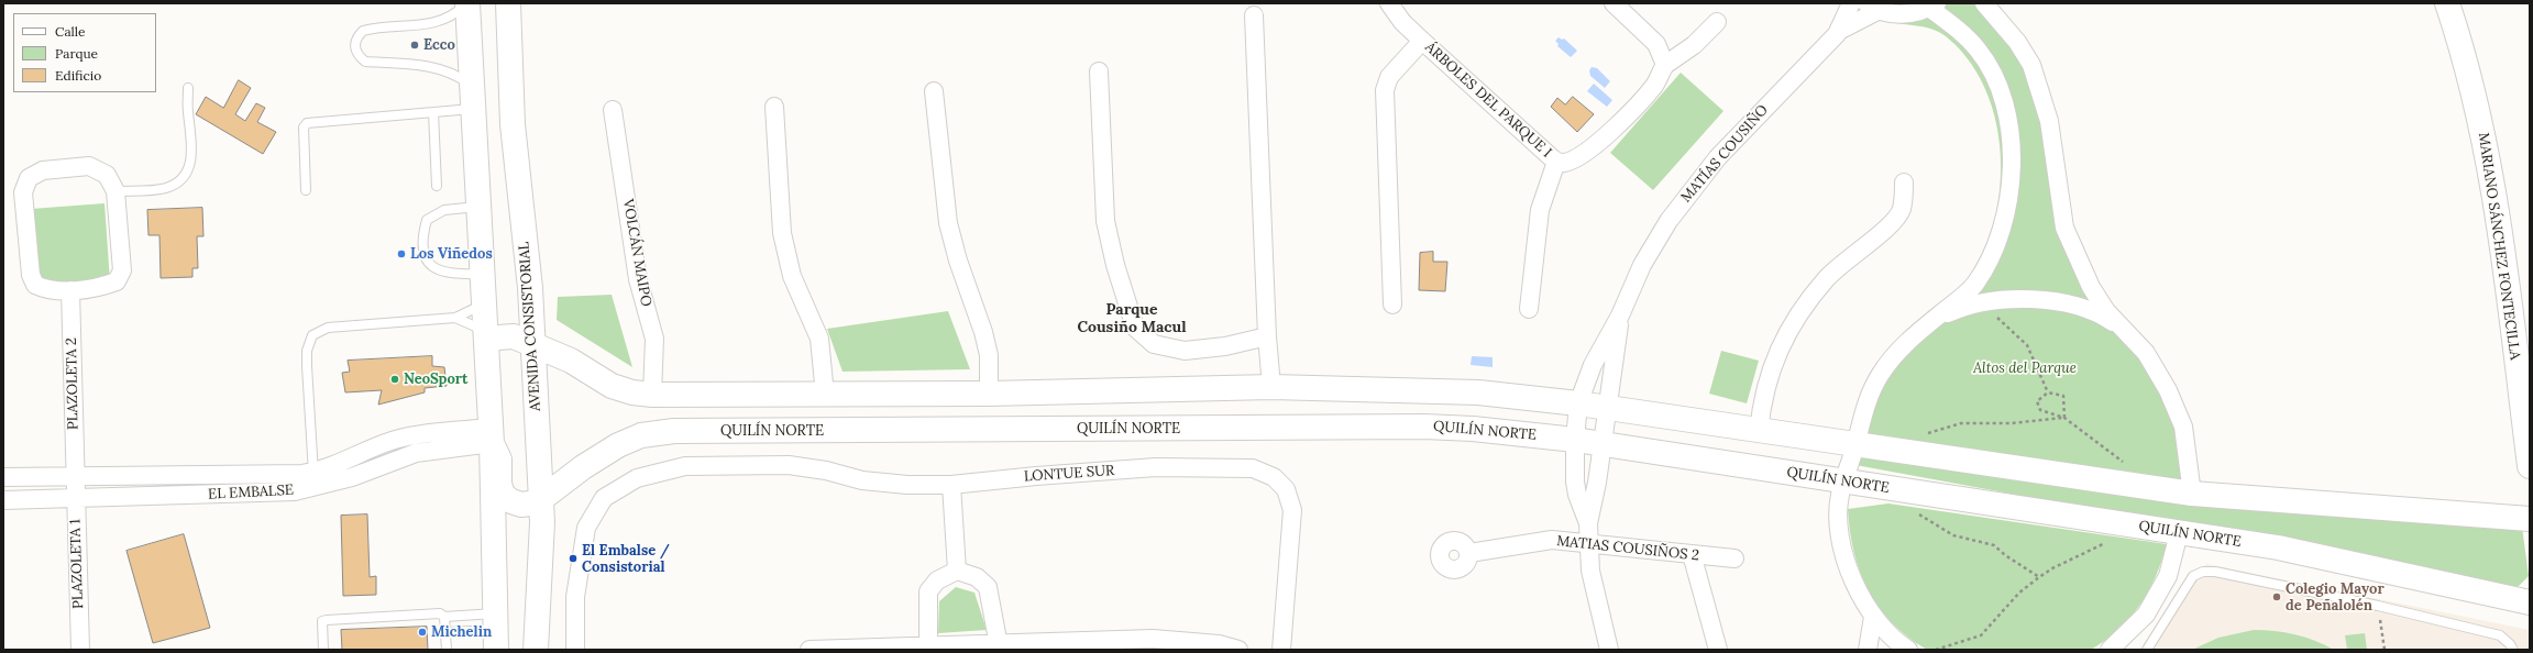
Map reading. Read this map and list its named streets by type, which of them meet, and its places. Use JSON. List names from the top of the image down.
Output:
{
  "streets": {
    "street": [
      "ÁRBOLES DEL PARQUE I",
      "MATÍAS COUSIÑO",
      "MARIANO SÁNCHEZ FONTECILLA",
      "VOLCÁN MAIPO",
      "AVENIDA CONSISTORIAL",
      "PLAZOLETA 2",
      "QUILÍN NORTE",
      "LONTUE SUR",
      "EL EMBALSE",
      "MATIAS COUSIÑOS 2",
      "PLAZOLETA 1"
    ]
  },
  "crossings": [
    ["MATÍAS COUSIÑO", "QUILÍN NORTE"],
    ["MATÍAS COUSIÑO", "MATIAS COUSIÑOS 2"],
    ["AVENIDA CONSISTORIAL", "QUILÍN NORTE"],
    ["PLAZOLETA 2", "EL EMBALSE"],
    ["PLAZOLETA 2", "PLAZOLETA 1"],
    ["QUILÍN NORTE", "EL EMBALSE"],
    ["EL EMBALSE", "PLAZOLETA 1"]
  ],
  "districts": ["Parque Cousiño Macul"],
  "parks": ["Altos del Parque"],
  "places": [
    "Ecco",
    "Los Viñedos",
    "NeoSport",
    "El Embalse / Consistorial",
    "Colegio Mayor de Peñalolén",
    "Michelin"
  ],
  "legend": ["Calle", "Parque", "Edificio"]
}
